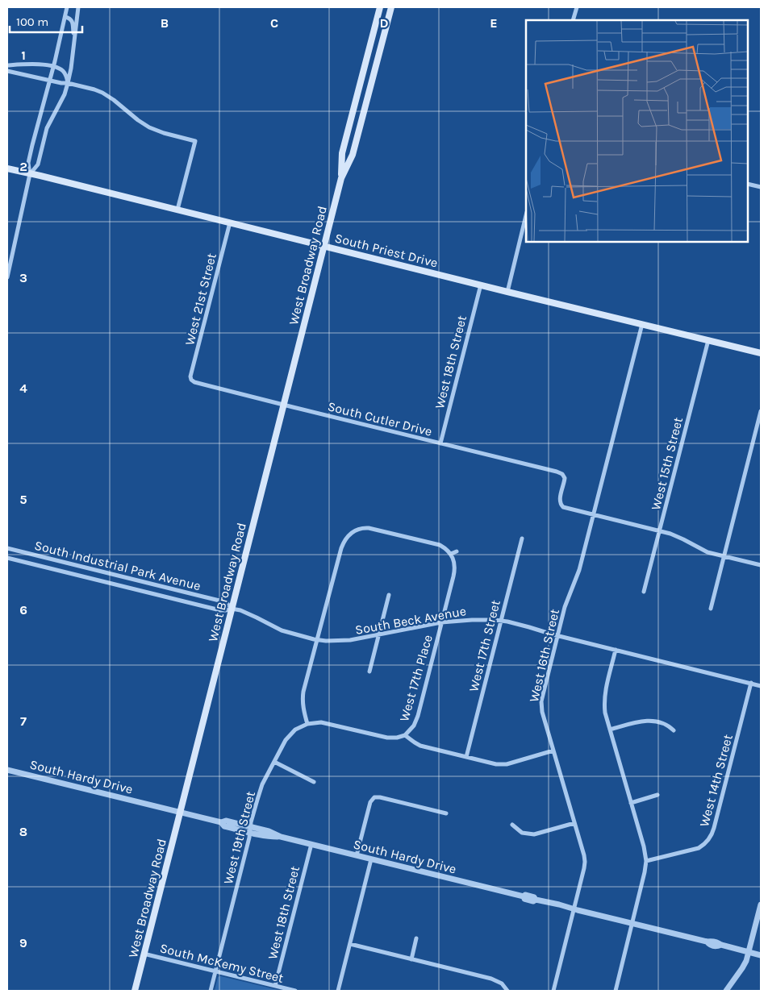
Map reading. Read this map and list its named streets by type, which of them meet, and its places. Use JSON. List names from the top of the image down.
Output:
{
  "streets": {
    "main road": ["South Priest Drive", "West Broadway Road"],
    "street": [
      "West 21st Street",
      "West 18th Street",
      "South Cutler Drive",
      "West 15th Street",
      "South Industrial Park Avenue",
      "South Beck Avenue",
      "West 17th Street",
      "West 16th Street",
      "West 17th Place",
      "South Hardy Drive",
      "West 14th Street",
      "West 19th Street",
      "South McKemy Street"
    ]
  },
  "crossings": [
    ["South Priest Drive", "West Broadway Road"],
    ["South Priest Drive", "West 21st Street"],
    ["South Priest Drive", "West 18th Street"],
    ["South Priest Drive", "West 15th Street"],
    ["South Priest Drive", "West 16th Street"],
    ["West Broadway Road", "South Cutler Drive"],
    ["West Broadway Road", "South Industrial Park Avenue"],
    ["West Broadway Road", "South Beck Avenue"],
    ["West Broadway Road", "South Hardy Drive"],
    ["West Broadway Road", "South McKemy Street"],
    ["West 21st Street", "South Cutler Drive"],
    ["West 18th Street", "South Cutler Drive"],
    ["West 18th Street", "South Hardy Drive"],
    ["West 18th Street", "South McKemy Street"],
    ["South Cutler Drive", "West 16th Street"],
    ["South Industrial Park Avenue", "South Beck Avenue"],
    ["South Beck Avenue", "West 17th Street"],
    ["South Beck Avenue", "West 16th Street"],
    ["South Beck Avenue", "West 17th Place"],
    ["South Beck Avenue", "West 14th Street"],
    ["West 16th Street", "South Hardy Drive"],
    ["South Hardy Drive", "West 19th Street"],
    ["West 19th Street", "South McKemy Street"]
  ],
  "scale_bar": "100 m",
  "grid": {
    "columns": [
      "B",
      "C",
      "D",
      "E"
    ],
    "rows": [
      "1",
      "2",
      "3",
      "4",
      "5",
      "6",
      "7",
      "8",
      "9"
    ]
  }
}
